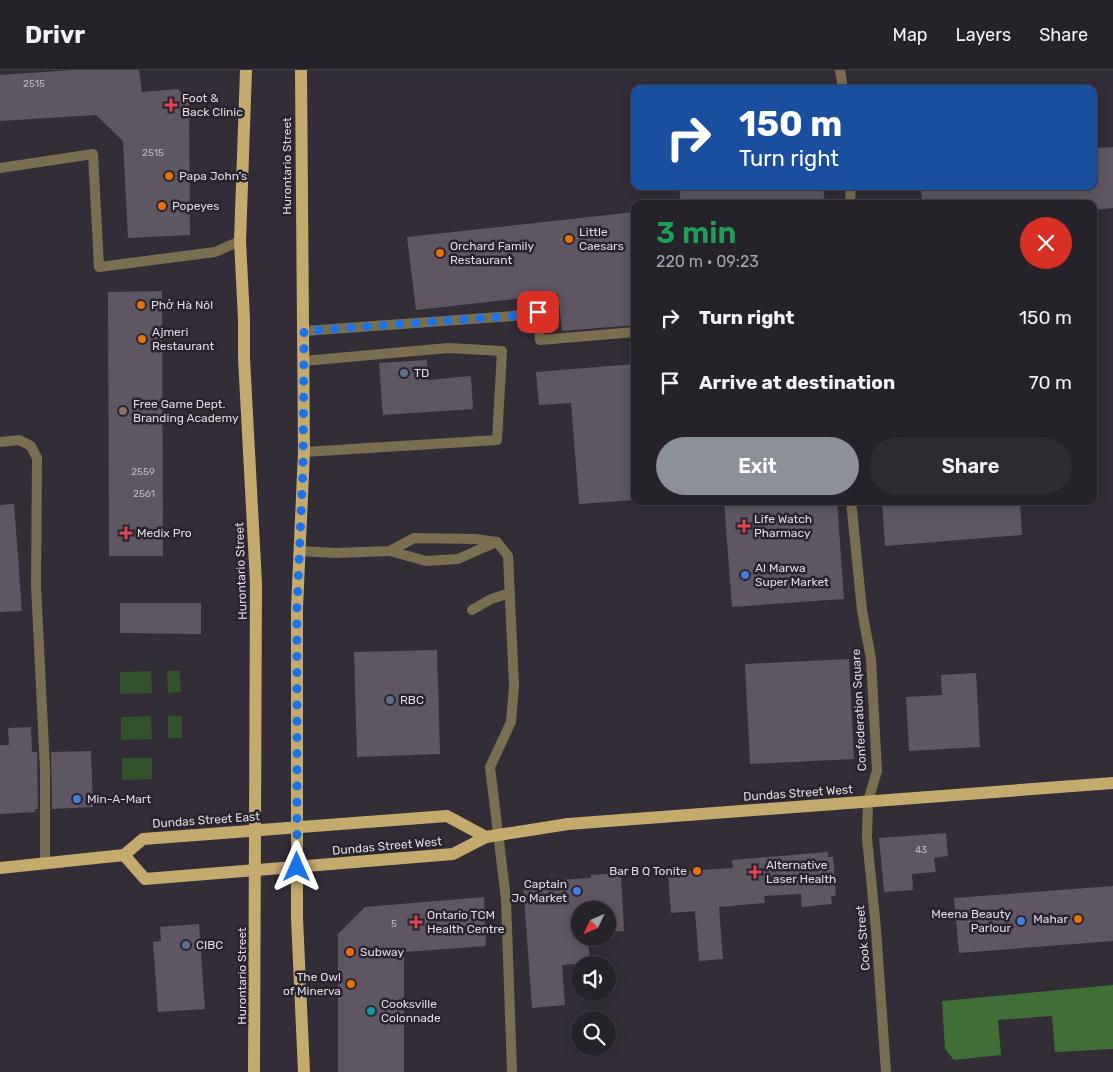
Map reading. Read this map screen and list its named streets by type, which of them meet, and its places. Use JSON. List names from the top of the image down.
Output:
{
  "streets": {
    "main road": ["Hurontario Street", "Dundas Street West", "Dundas Street East"],
    "street": ["Confederation Square", "Cook Street"]
  },
  "crossings": [
    ["Hurontario Street", "Dundas Street West"],
    ["Hurontario Street", "Dundas Street East"],
    ["Confederation Square", "Dundas Street West"],
    ["Confederation Square", "Cook Street"],
    ["Dundas Street West", "Dundas Street East"],
    ["Dundas Street West", "Cook Street"]
  ],
  "places": {
    "health": [
      "Foot & Back Clinic",
      "Life Watch Pharmacy",
      "Medix Pro",
      "Alternative Laser Health",
      "Ontario TCM Health Centre"
    ],
    "other": [
      "Papa John's",
      "Popeyes",
      "Little Caesars",
      "Orchard Family Restaurant",
      "Phở Hà Nôl",
      "Ajmeri Restaurant",
      "TD",
      "Free Game Dept. Branding Academy",
      "Al Marwa Super Market",
      "RBC",
      "Min-A-Mart",
      "Bar B Q Tonite",
      "Captain Jo Market",
      "Mahar",
      "Meena Beauty Parlour",
      "CIBC",
      "Subway",
      "The Owl of Minerva",
      "Cooksville Colonnade"
    ]
  },
  "house_numbers": [
    "2515",
    "2515",
    "2559",
    "2561",
    "43",
    "5"
  ],
  "north": "bottom left",
  "page": {
    "header": "Drivr",
    "nav": ["Map", "Layers", "Share"],
    "turn": ["150 m", "Turn right"],
    "heading": ["3 min", "220 m · 09:23"],
    "list": [
      {
        "name": "Turn right",
        "value": "150 m"
      },
      {
        "name": "Arrive at destination",
        "value": "70 m"
      }
    ],
    "buttons": ["Exit", "Share"]
  }
}
